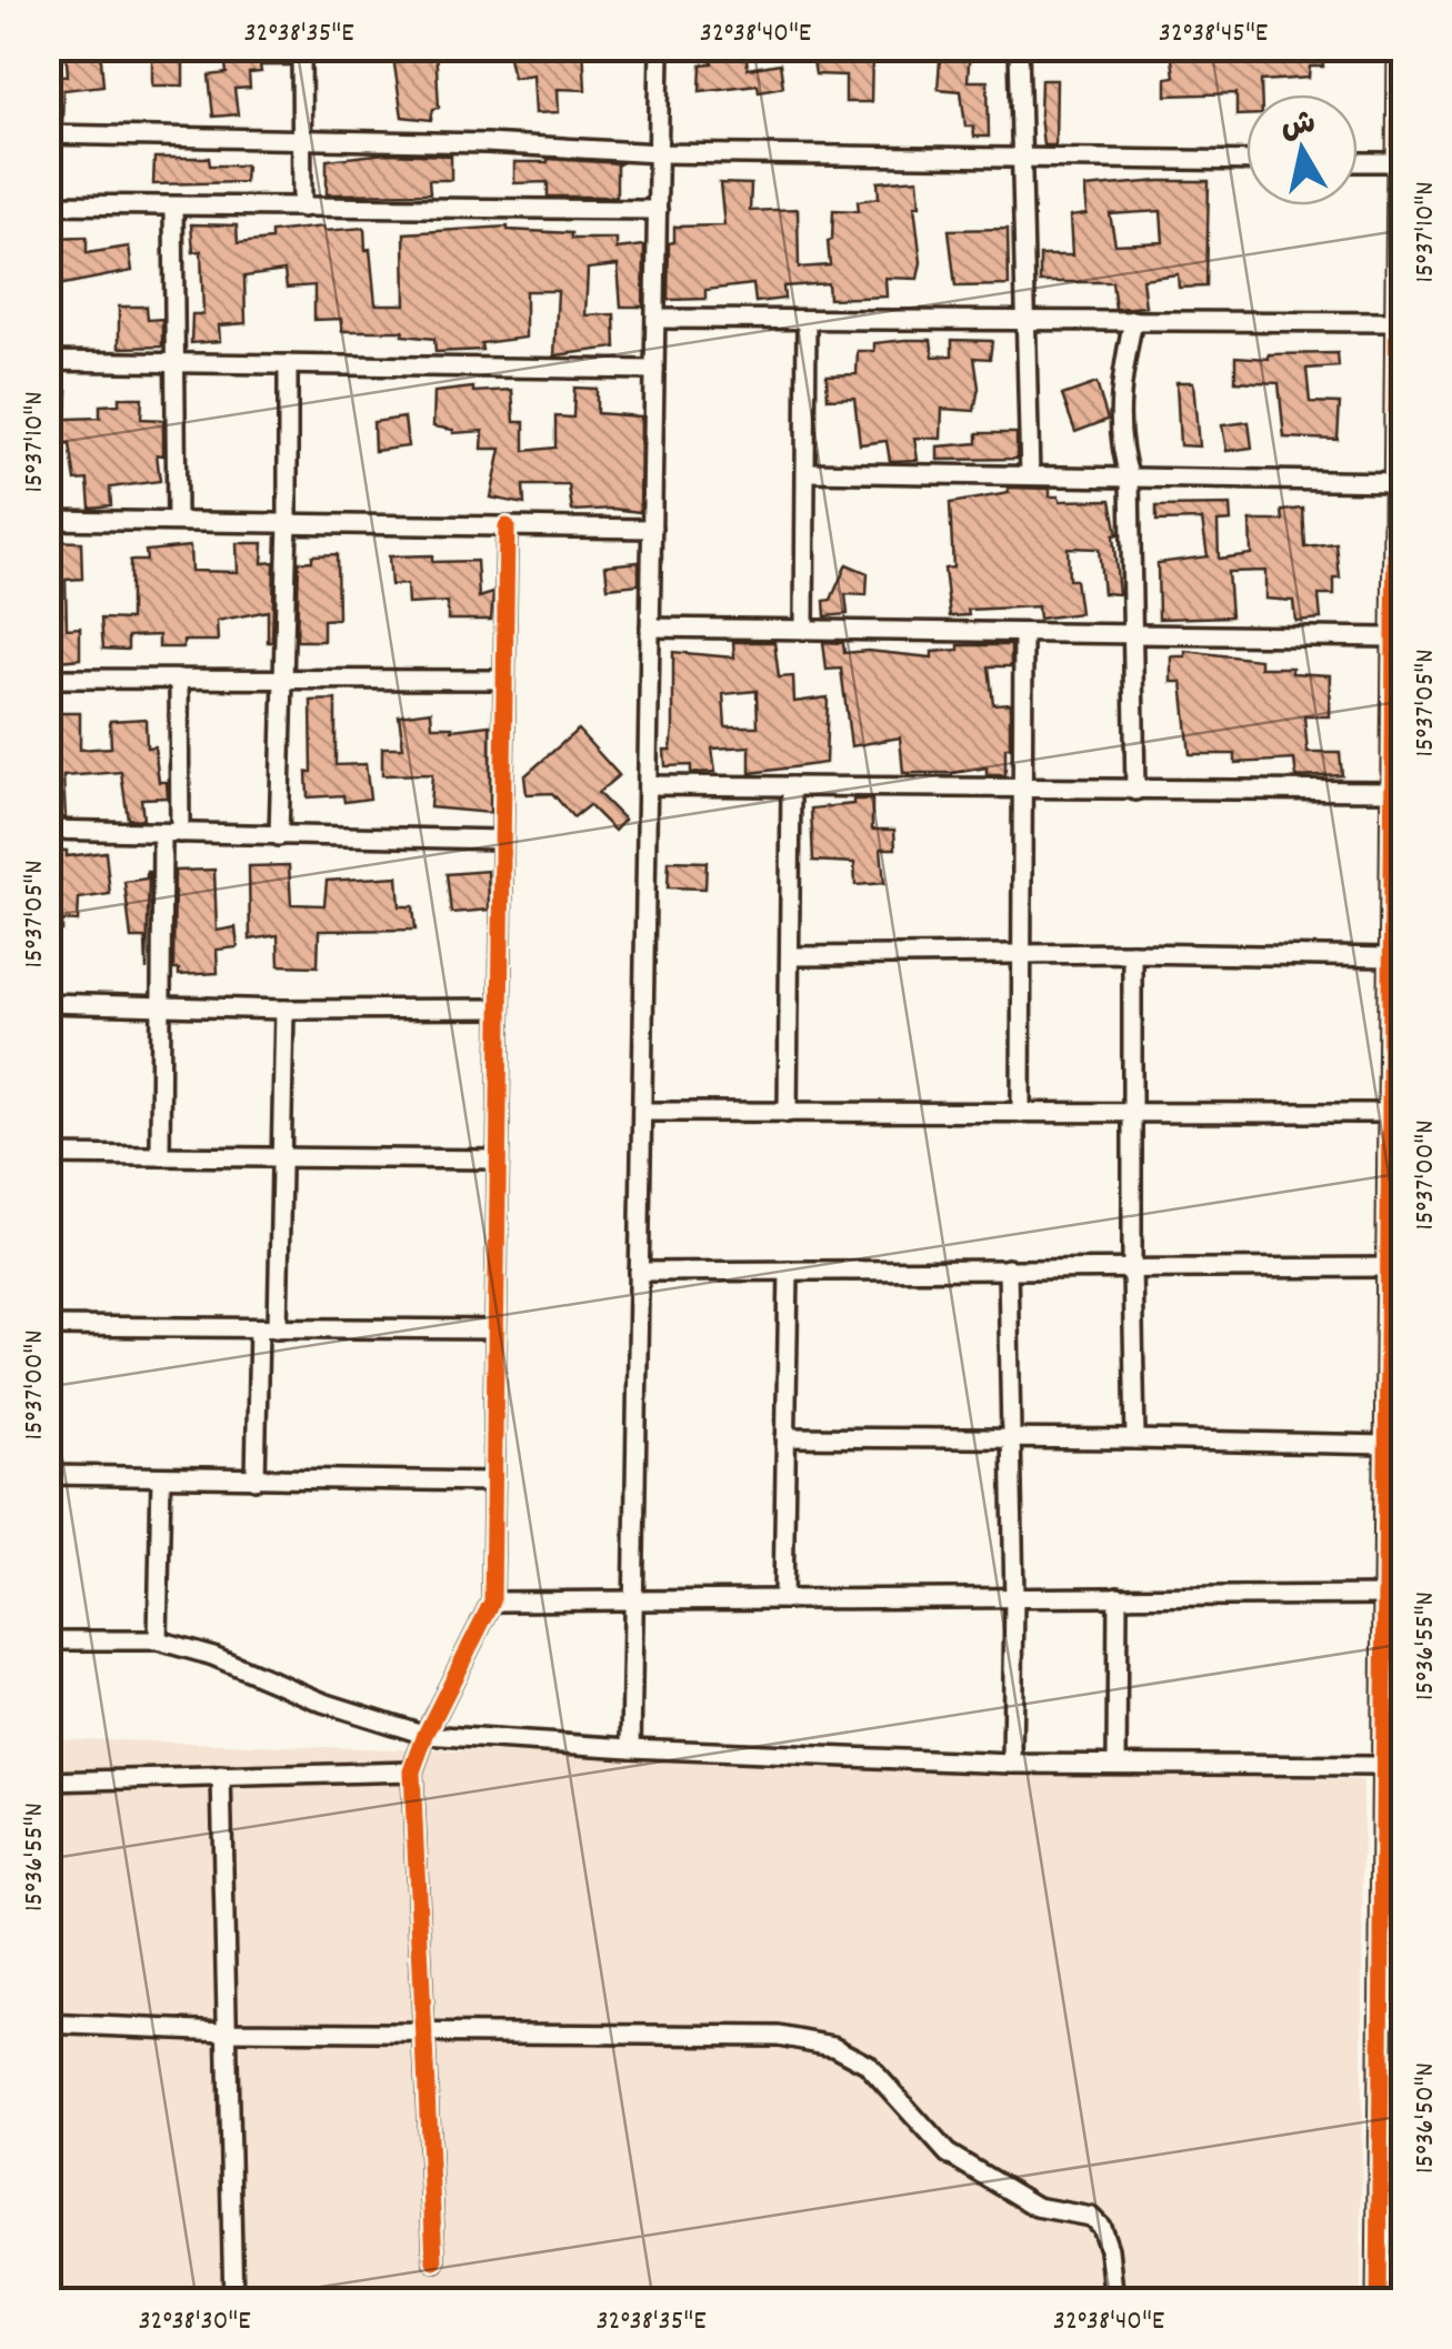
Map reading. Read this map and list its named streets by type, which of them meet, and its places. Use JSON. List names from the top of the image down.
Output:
{
  "north": "top",
  "coordinates": [
    "32°38'35\"E",
    "32°38'40\"E",
    "32°38'45\"E",
    "15°37'10\"N",
    "15°37'05\"N",
    "15°37'00\"N",
    "15°36'55\"N",
    "15°36'50\"N",
    "32°38'30\"E"
  ]
}
